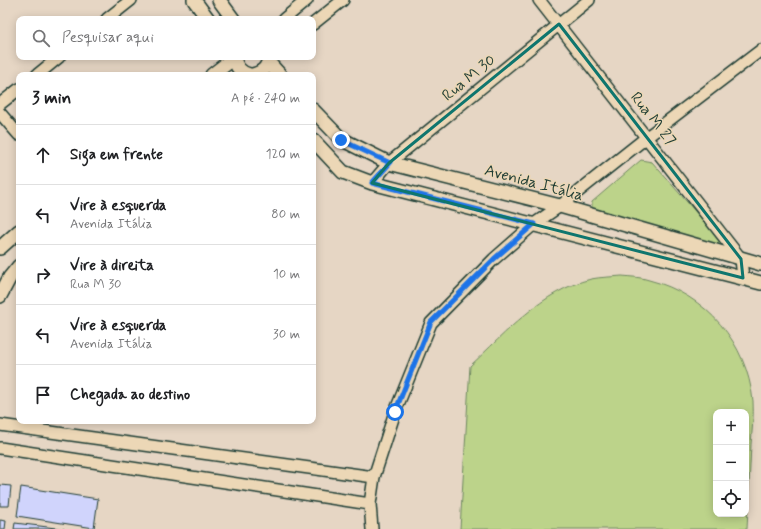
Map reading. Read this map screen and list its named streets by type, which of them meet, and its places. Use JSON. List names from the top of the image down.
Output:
{
  "streets": {
    "street": ["Rua M 30", "Rua M 27", "Avenida Itália"]
  },
  "crossings": [
    ["Rua M 30", "Rua M 27"],
    ["Rua M 30", "Avenida Itália"],
    ["Rua M 27", "Avenida Itália"]
  ],
  "page": {
    "search": "Pesquisar aqui",
    "heading": ["3 min", "A pé · 240 m"],
    "list": [
      ["Siga em frente", "120 m"],
      ["Vire à esquerda", "Avenida Itália", "80 m"],
      ["Vire à direita", "Rua M 30", "10 m"],
      ["Vire à esquerda", "Avenida Itália", "30 m"],
      "Chegada ao destino"
    ],
    "map_buttons": ["+", "−"]
  }
}
